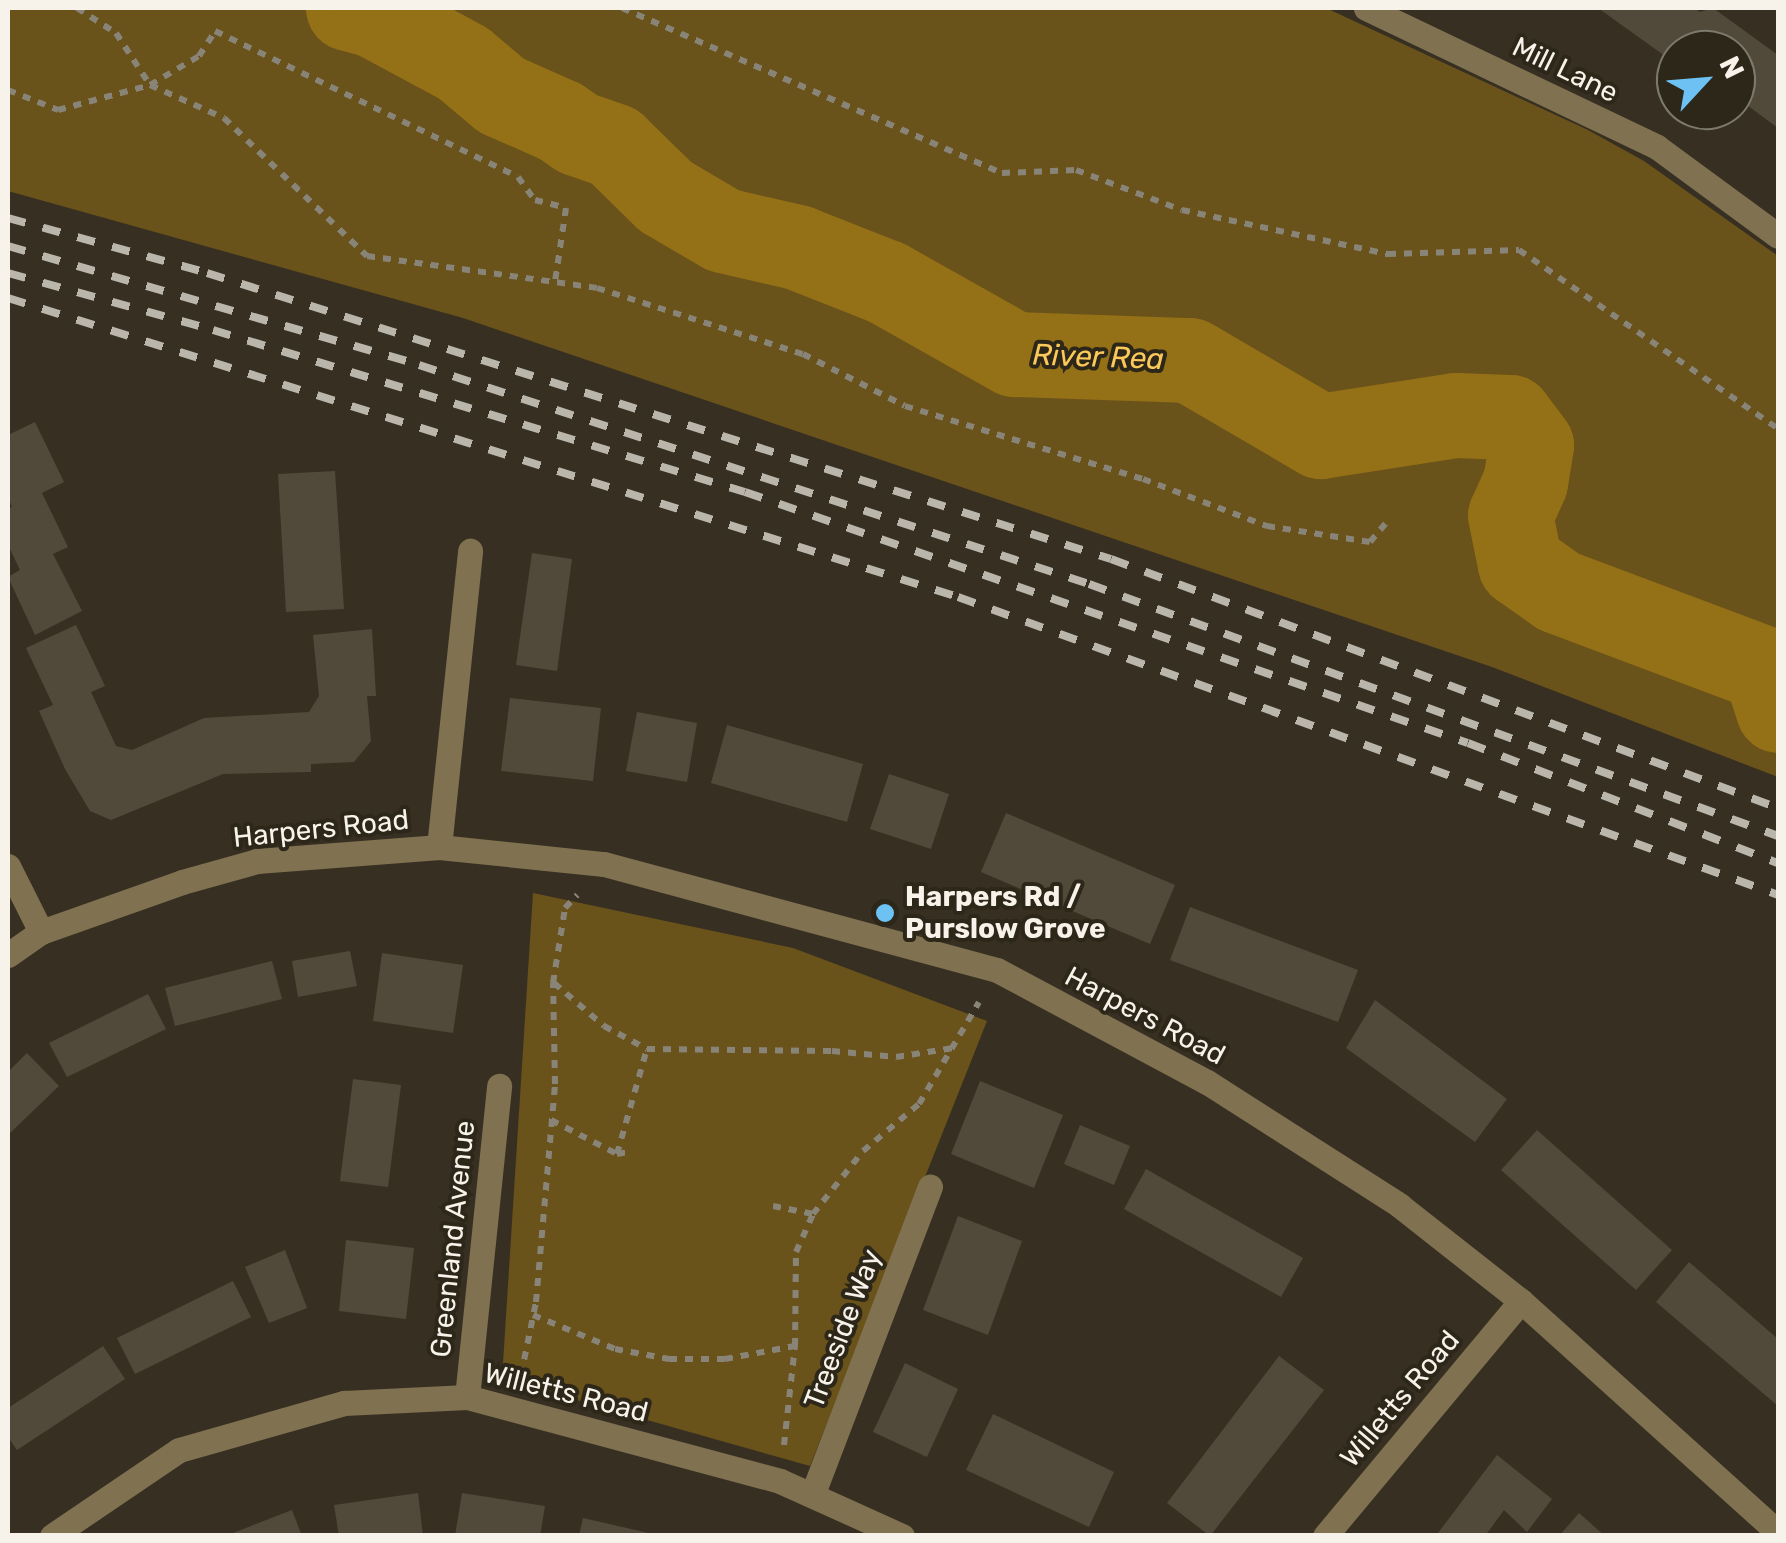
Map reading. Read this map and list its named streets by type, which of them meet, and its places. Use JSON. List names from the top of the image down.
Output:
{
  "streets": {
    "street": [
      "Mill Lane",
      "Harpers Road",
      "Greenland Avenue",
      "Treeside Way",
      "Willetts Road"
    ]
  },
  "crossings": [
    ["Harpers Road", "Willetts Road"],
    ["Greenland Avenue", "Willetts Road"],
    ["Treeside Way", "Willetts Road"]
  ],
  "water": ["River Rea"],
  "places": ["Harpers Rd / Purslow Grove"],
  "north": "top right"
}
